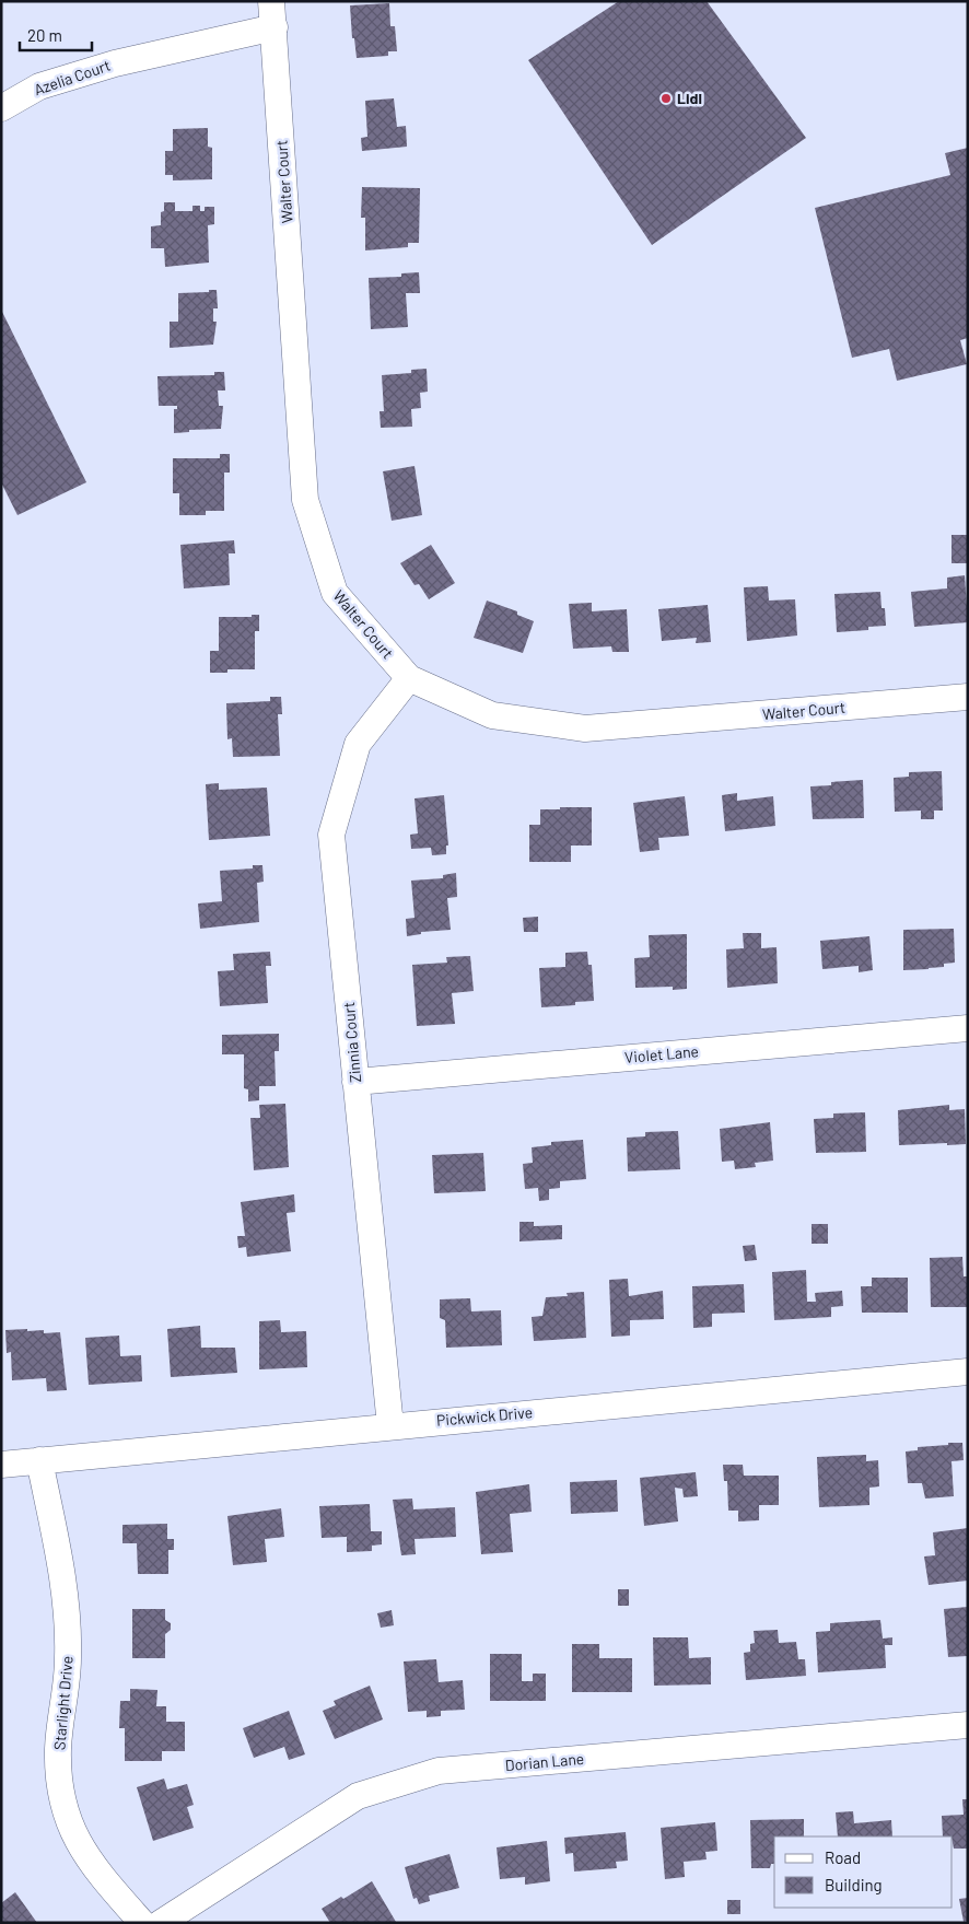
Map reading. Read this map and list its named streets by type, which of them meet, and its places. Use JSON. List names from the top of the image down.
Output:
{
  "streets": {
    "street": [
      "Azelia Court",
      "Walter Court",
      "Zinnia Court",
      "Violet Lane",
      "Pickwick Drive",
      "Starlight Drive",
      "Dorian Lane"
    ]
  },
  "crossings": [
    ["Azelia Court", "Walter Court"],
    ["Walter Court", "Zinnia Court"],
    ["Zinnia Court", "Violet Lane"],
    ["Zinnia Court", "Pickwick Drive"],
    ["Pickwick Drive", "Starlight Drive"]
  ],
  "places": ["Lidl"],
  "legend": ["Road", "Building"],
  "scale_bar": "20 m"
}
